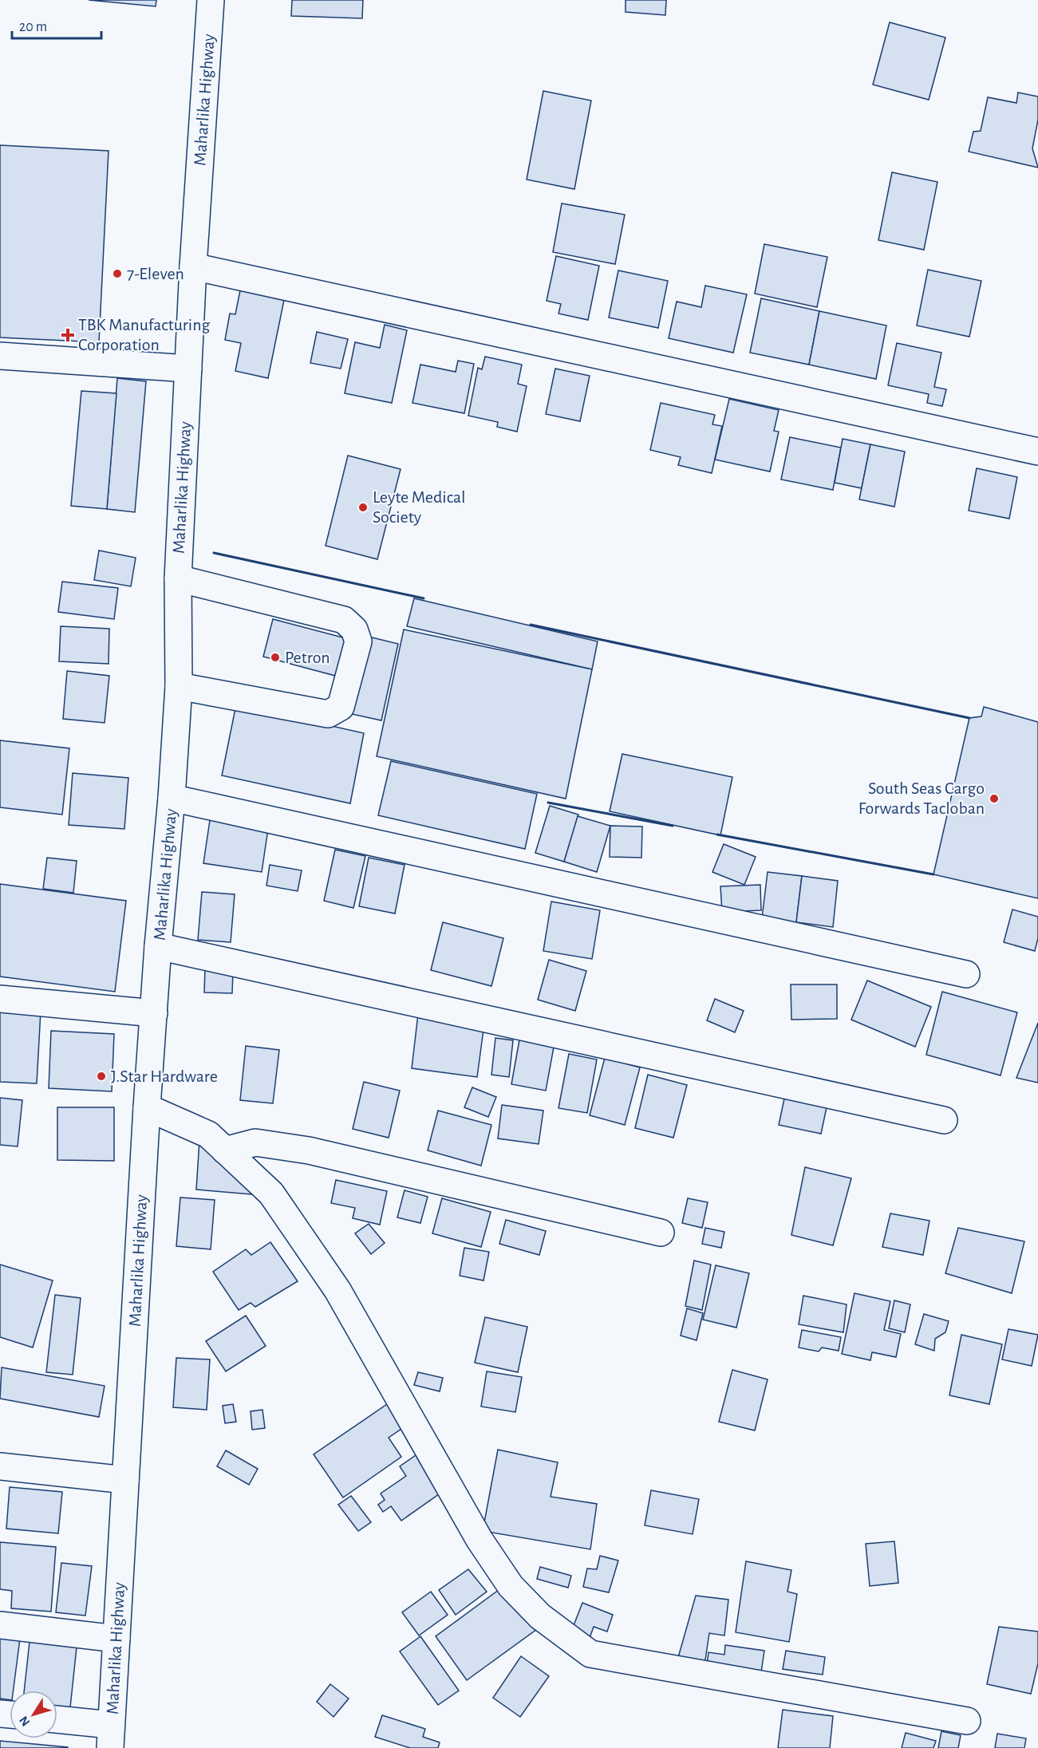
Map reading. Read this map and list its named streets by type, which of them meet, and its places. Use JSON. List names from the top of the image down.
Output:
{
  "streets": {
    "street": ["Maharlika Highway"]
  },
  "places": {
    "other": [
      "7-Eleven",
      "Leyte Medical Society",
      "Petron",
      "South Seas Cargo Forwards Tacloban",
      "J.Star Hardware"
    ],
    "health": ["TBK Manufacturing Corporation"]
  },
  "scale_bar": "20 m",
  "north": "bottom left"
}
